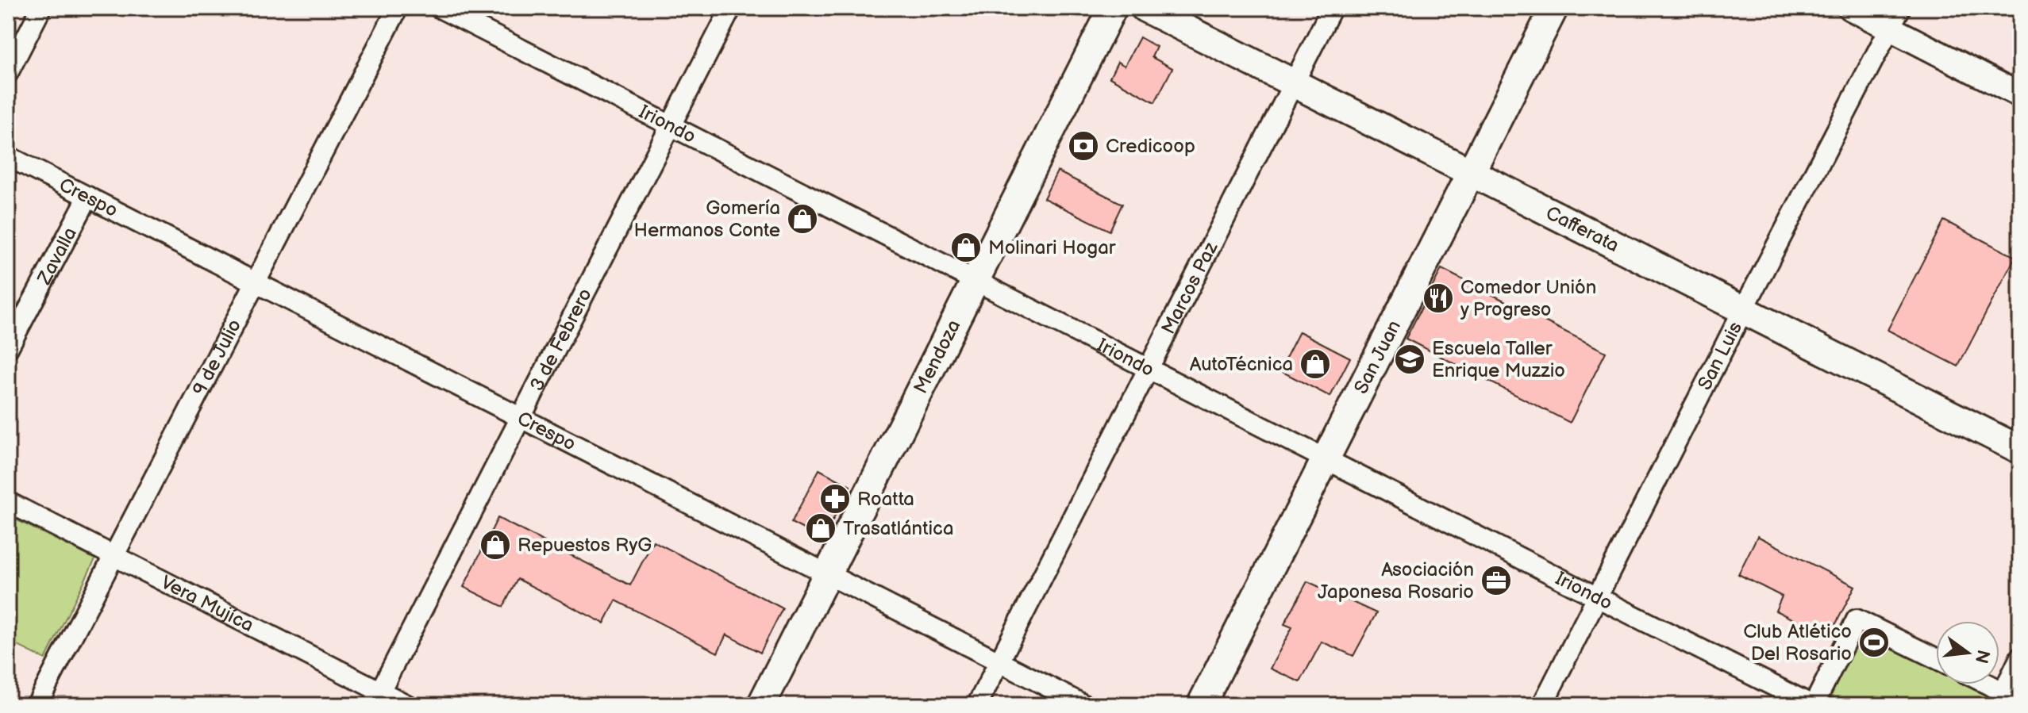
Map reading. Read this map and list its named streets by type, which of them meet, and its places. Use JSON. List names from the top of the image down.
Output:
{
  "streets": {
    "main road": ["Cafferata", "Mendoza", "San Juan"],
    "street": [
      "Iriondo",
      "Crespo",
      "Zavalla",
      "Marcos Paz",
      "3 de Febrero",
      "San Luis",
      "9 de Julio",
      "Vera Mujíca"
    ]
  },
  "crossings": [
    ["Iriondo", "Marcos Paz"],
    ["Iriondo", "3 de Febrero"],
    ["Iriondo", "San Luis"],
    ["Iriondo", "Mendoza"],
    ["Iriondo", "San Juan"],
    ["Crespo", "Zavalla"],
    ["Crespo", "Marcos Paz"],
    ["Crespo", "3 de Febrero"],
    ["Crespo", "Mendoza"],
    ["Crespo", "9 de Julio"],
    ["Cafferata", "Marcos Paz"],
    ["Cafferata", "San Luis"],
    ["Cafferata", "San Juan"],
    ["3 de Febrero", "Vera Mujíca"],
    ["9 de Julio", "Vera Mujíca"]
  ],
  "places": {
    "bank": ["Credicoop"],
    "shop": [
      "Gomería Hermanos Conte",
      "Molinari Hogar",
      "AutoTécnica",
      "Trasatlántica",
      "Repuestos RyG"
    ],
    "restaurant": ["Comedor Unión y Progreso"],
    "school or university": ["Escuela Taller Enrique Muzzio"],
    "pharmacy": ["Roatta"],
    "office": ["Asociación Japonesa Rosario"],
    "sports": ["Club Atlético Del Rosario"]
  },
  "north": "right"
}
